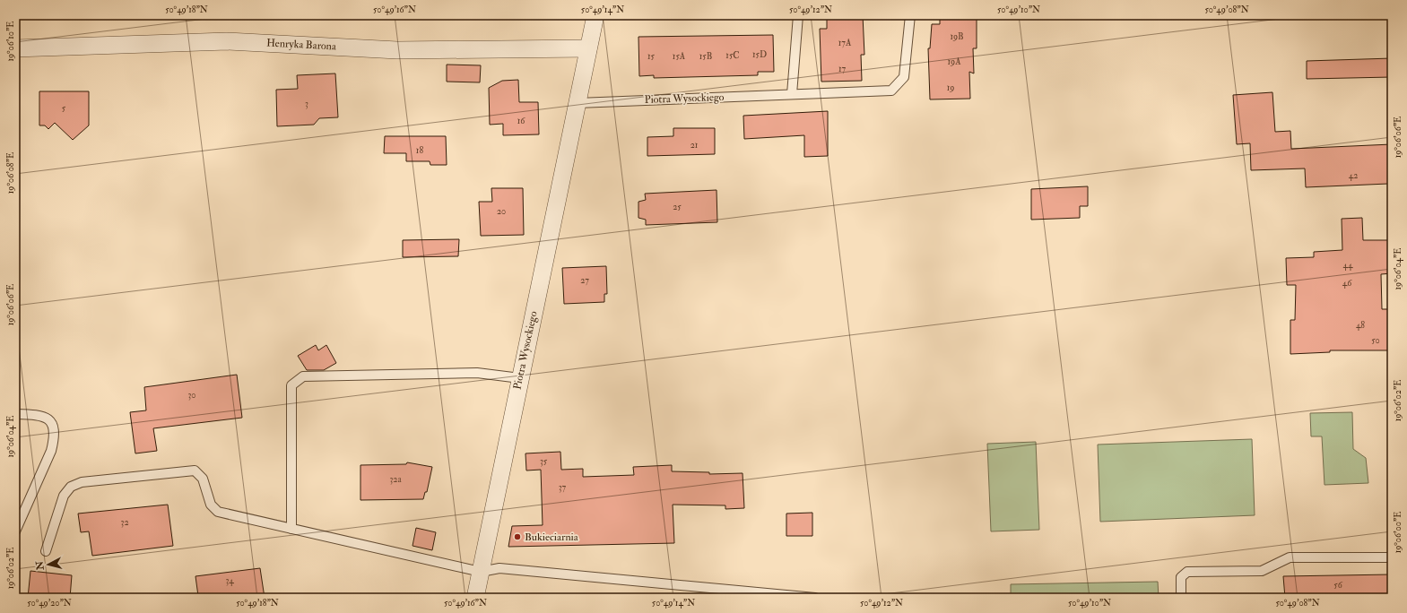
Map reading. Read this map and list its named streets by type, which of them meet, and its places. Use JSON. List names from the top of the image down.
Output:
{
  "streets": {
    "street": ["Henryka Barona", "Piotra Wysockiego"]
  },
  "crossings": [
    ["Henryka Barona", "Piotra Wysockiego"]
  ],
  "places": ["Bukieciarnia"],
  "house_numbers": [
    "19B",
    "17A",
    "15D",
    "15C",
    "15",
    "15A",
    "15B",
    "19A",
    "17",
    "19",
    "3",
    "5",
    "16",
    "21",
    "18",
    "42",
    "25",
    "20",
    "44",
    "27",
    "46",
    "48",
    "50",
    "30",
    "35",
    "32a",
    "37",
    "32",
    "34",
    "56"
  ],
  "north": "left",
  "coordinates": [
    "50°49'18\"N",
    "50°49'16\"N",
    "50°49'14\"N",
    "50°49'12\"N",
    "50°49'10\"N",
    "50°49'08\"N",
    "19°06'10\"E",
    "19°06'06\"E",
    "19°06'08\"E",
    "19°06'04\"E",
    "19°06'02\"E",
    "19°06'00\"E",
    "50°49'20\"N"
  ]
}
